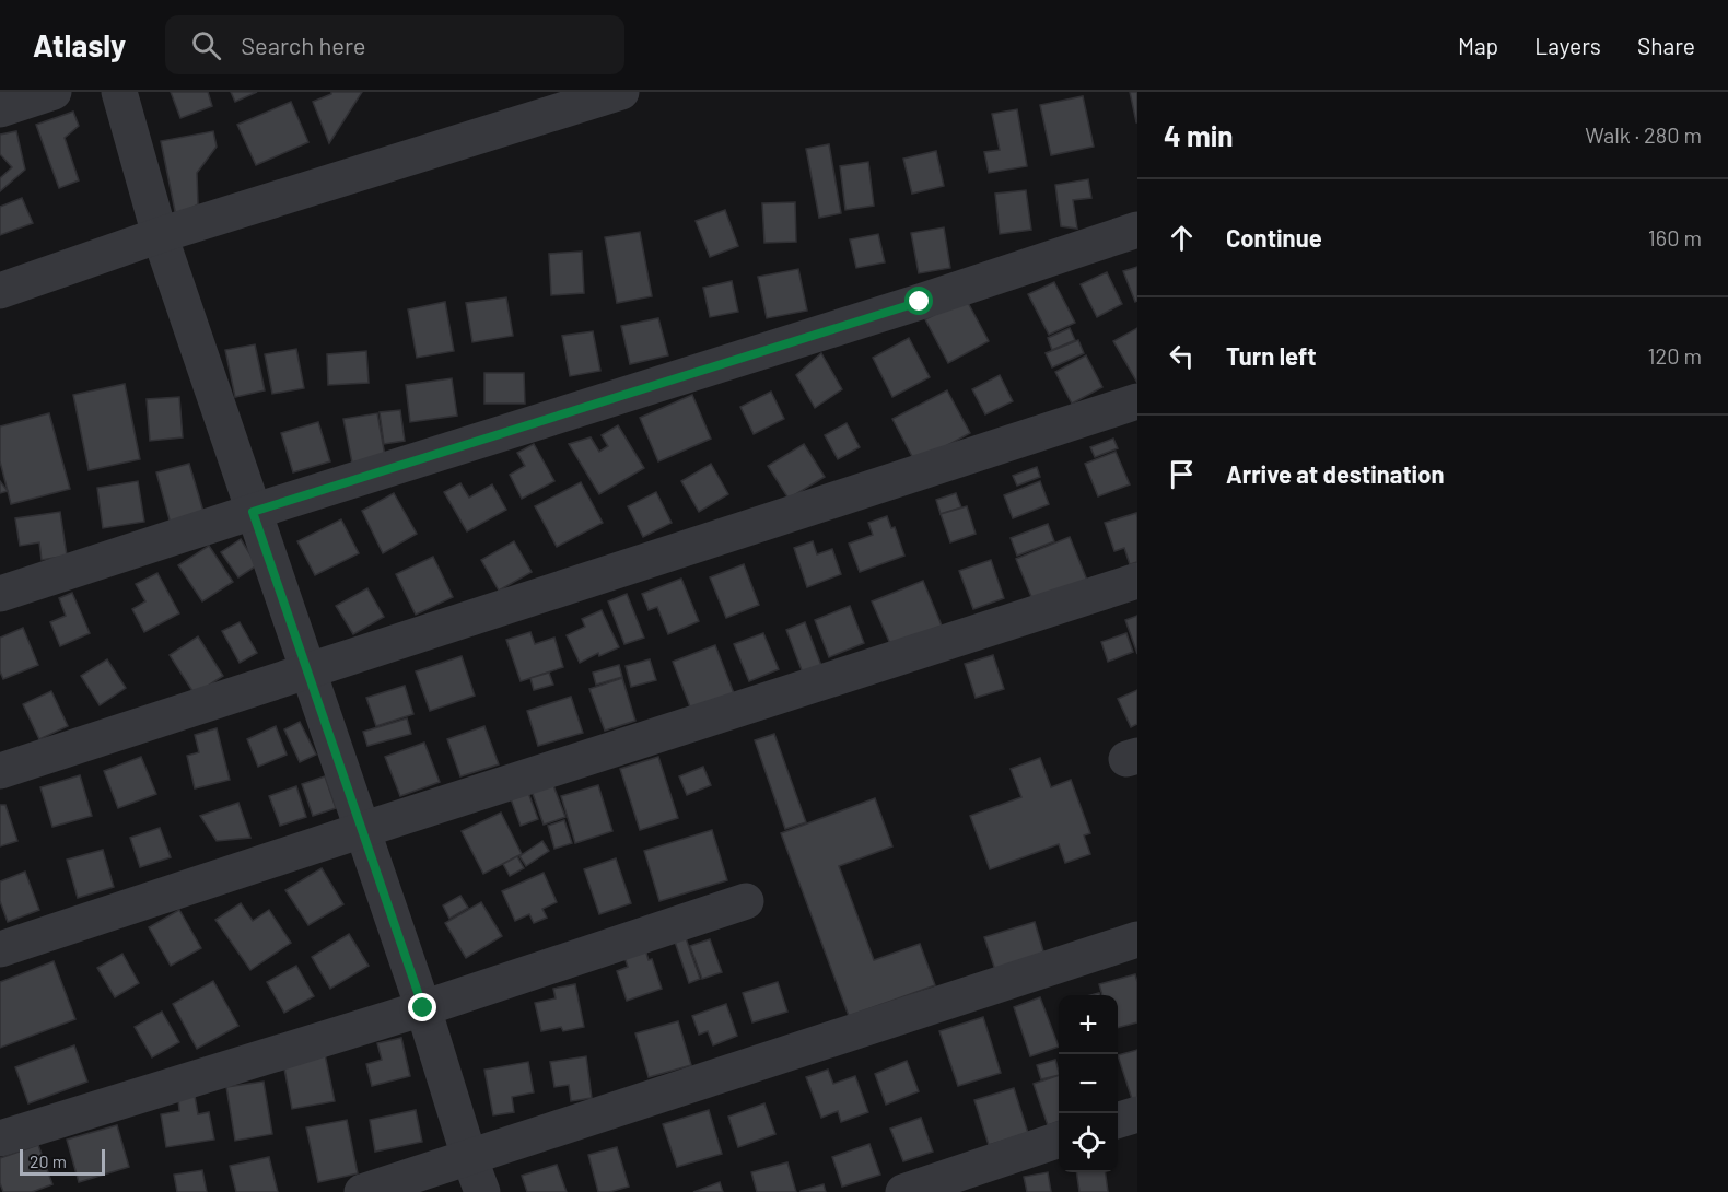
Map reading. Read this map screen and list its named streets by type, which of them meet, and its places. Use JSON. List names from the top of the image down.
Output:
{
  "scale_bar": "20 m",
  "page": {
    "header": "Atlasly",
    "search": "Search here",
    "nav": ["Map", "Layers", "Share"],
    "heading": ["4 min", "Walk · 280 m"],
    "list": [
      ["Continue", "160 m"],
      ["Turn left", "120 m"],
      "Arrive at destination"
    ],
    "map_buttons": ["+", "−"],
    "scale": "20 m"
  }
}
